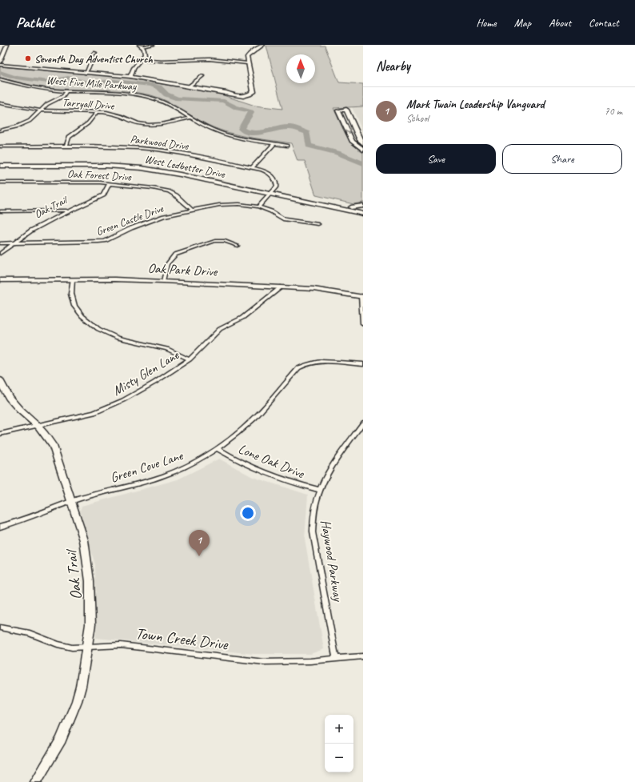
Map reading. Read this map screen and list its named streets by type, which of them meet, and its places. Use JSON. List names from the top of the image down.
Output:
{
  "streets": {
    "main road": ["West Ledbetter Drive"],
    "street": [
      "West Five Mile Parkway",
      "Tarryall Drive",
      "Parkwood Drive",
      "Oak Forest Drive",
      "Oak Trail",
      "Green Castle Drive",
      "Oak Park Drive",
      "Misty Glen Lane",
      "Lone Oak Drive",
      "Green Cove Lane",
      "Haywood Parkway",
      "Town Creek Drive"
    ]
  },
  "crossings": [
    ["West Five Mile Parkway", "Tarryall Drive"],
    ["Parkwood Drive", "West Ledbetter Drive"],
    ["Oak Forest Drive", "Oak Trail"],
    ["Oak Forest Drive", "Green Castle Drive"],
    ["Oak Trail", "Green Castle Drive"],
    ["Oak Trail", "Misty Glen Lane"],
    ["Oak Trail", "Green Cove Lane"],
    ["Oak Trail", "Town Creek Drive"],
    ["Oak Park Drive", "Misty Glen Lane"],
    ["Lone Oak Drive", "Green Cove Lane"],
    ["Lone Oak Drive", "Haywood Parkway"],
    ["Haywood Parkway", "Town Creek Drive"]
  ],
  "places": ["Seventh Day Adventist Church"],
  "north": "top",
  "page": {
    "header": "Pathlet",
    "nav": [
      "Home",
      "Map",
      "About",
      "Contact"
    ],
    "heading": "Nearby",
    "list": [
      {
        "mark": "1",
        "name": "Mark Twain Leadership Vanguard",
        "note": "School",
        "value": "70 m"
      }
    ],
    "buttons": ["Save", "Share"],
    "pins": "1",
    "map_buttons": ["+", "−"]
  }
}
